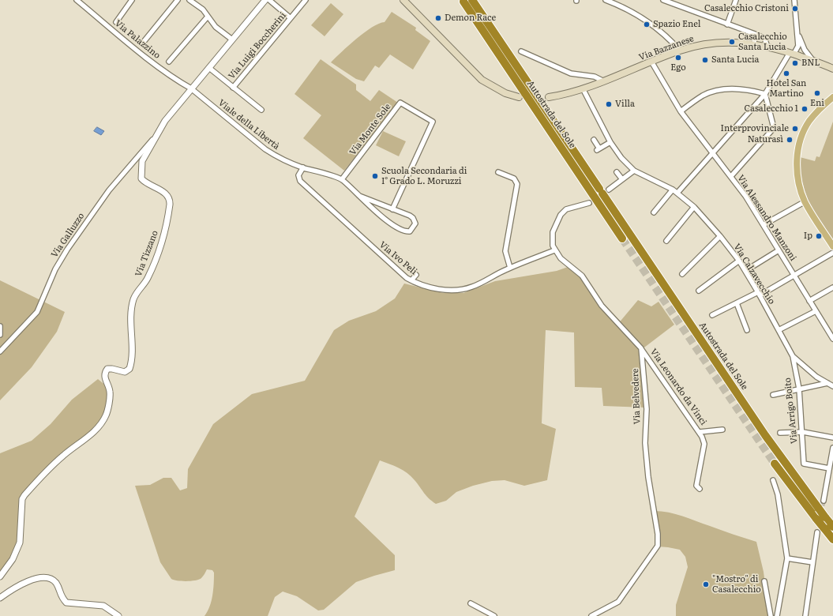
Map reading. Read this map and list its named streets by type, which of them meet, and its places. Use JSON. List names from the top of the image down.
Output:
{
  "streets": {
    "highway": ["Autostrada del Sole"],
    "main road": ["Via Bazzanese"],
    "street": [
      "Via Palazzino",
      "Via Luigi Boccherini",
      "Viale della Libertà",
      "Via Monte Sole",
      "Via Alessandro Manzoni",
      "Via Galluzzo",
      "Via Tizzano",
      "Via Ivo Peli",
      "Via Calzavecchio",
      "Via Leonardo da Vinci",
      "Via Belvedere",
      "Via Arrigo Boito"
    ]
  },
  "crossings": [
    ["Via Palazzino", "Viale della Libertà"],
    ["Via Palazzino", "Via Tizzano"],
    ["Via Bazzanese", "Via Alessandro Manzoni"],
    ["Via Bazzanese", "Via Calzavecchio"],
    ["Viale della Libertà", "Via Monte Sole"],
    ["Viale della Libertà", "Via Tizzano"],
    ["Viale della Libertà", "Via Ivo Peli"],
    ["Via Galluzzo", "Via Tizzano"],
    ["Via Calzavecchio", "Via Arrigo Boito"],
    ["Via Leonardo da Vinci", "Via Belvedere"]
  ],
  "places": [
    "Casalecchio Cristoni",
    "Demon Race",
    "Spazio Enel",
    "Casalecchio Santa Lucia",
    "Ego",
    "Santa Lucia",
    "BNL",
    "Hotel San Martino",
    "Eni",
    "Villa",
    "Casalecchio 1",
    "Interprovinciale",
    "Naturasì",
    "Scuola Secondaria di I° Grado L. Moruzzi",
    "Ip",
    "\"Mostro\" di Casalecchio"
  ]
}
